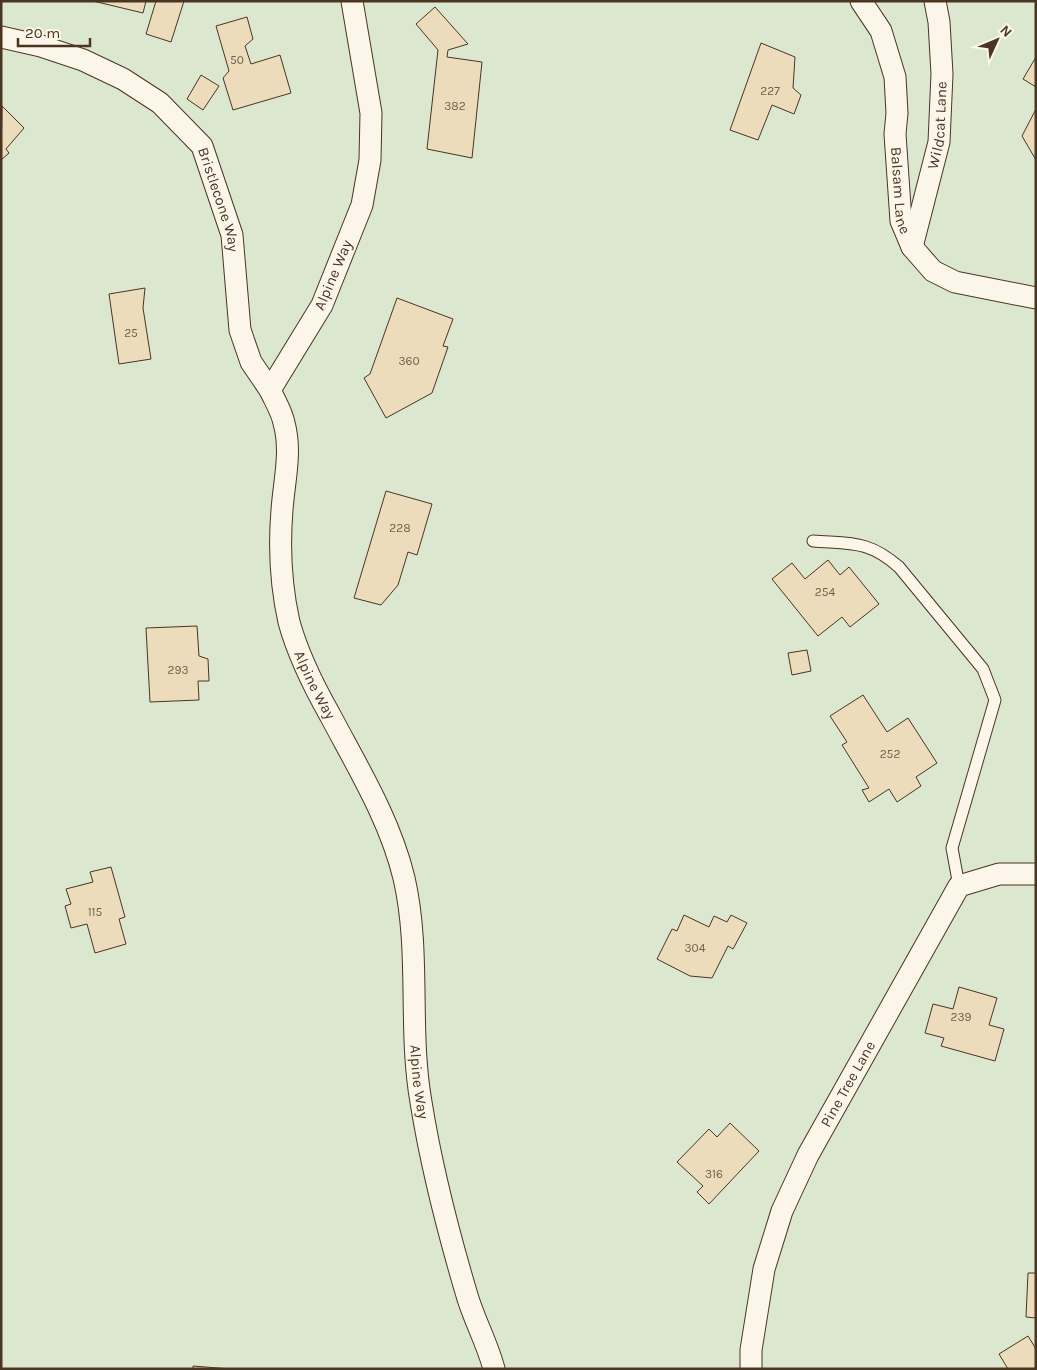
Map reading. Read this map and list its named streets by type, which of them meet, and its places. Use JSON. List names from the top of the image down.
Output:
{
  "streets": {
    "street": [
      "Wildcat Lane",
      "Balsam Lane",
      "Bristlecone Way",
      "Alpine Way",
      "Pine Tree Lane"
    ]
  },
  "crossings": [
    ["Wildcat Lane", "Balsam Lane"],
    ["Bristlecone Way", "Alpine Way"]
  ],
  "house_numbers": [
    "50",
    "227",
    "382",
    "25",
    "360",
    "228",
    "254",
    "293",
    "252",
    "115",
    "304",
    "239",
    "316"
  ],
  "scale_bar": "20 m",
  "north": "top right"
}
